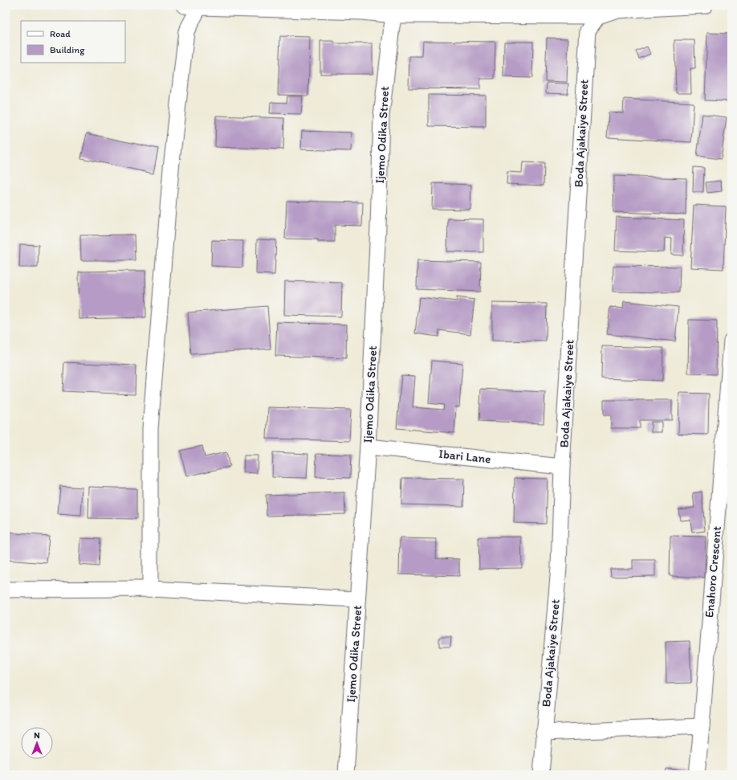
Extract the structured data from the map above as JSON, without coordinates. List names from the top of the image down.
{
  "streets": {
    "street": [
      "Boda Ajakaiye Street",
      "Ijemo Odika Street",
      "Ibari Lane",
      "Enahoro Crescent"
    ]
  },
  "crossings": [
    ["Boda Ajakaiye Street", "Ibari Lane"],
    ["Ijemo Odika Street", "Ibari Lane"]
  ],
  "legend": ["Road", "Building"],
  "north": "top"
}
